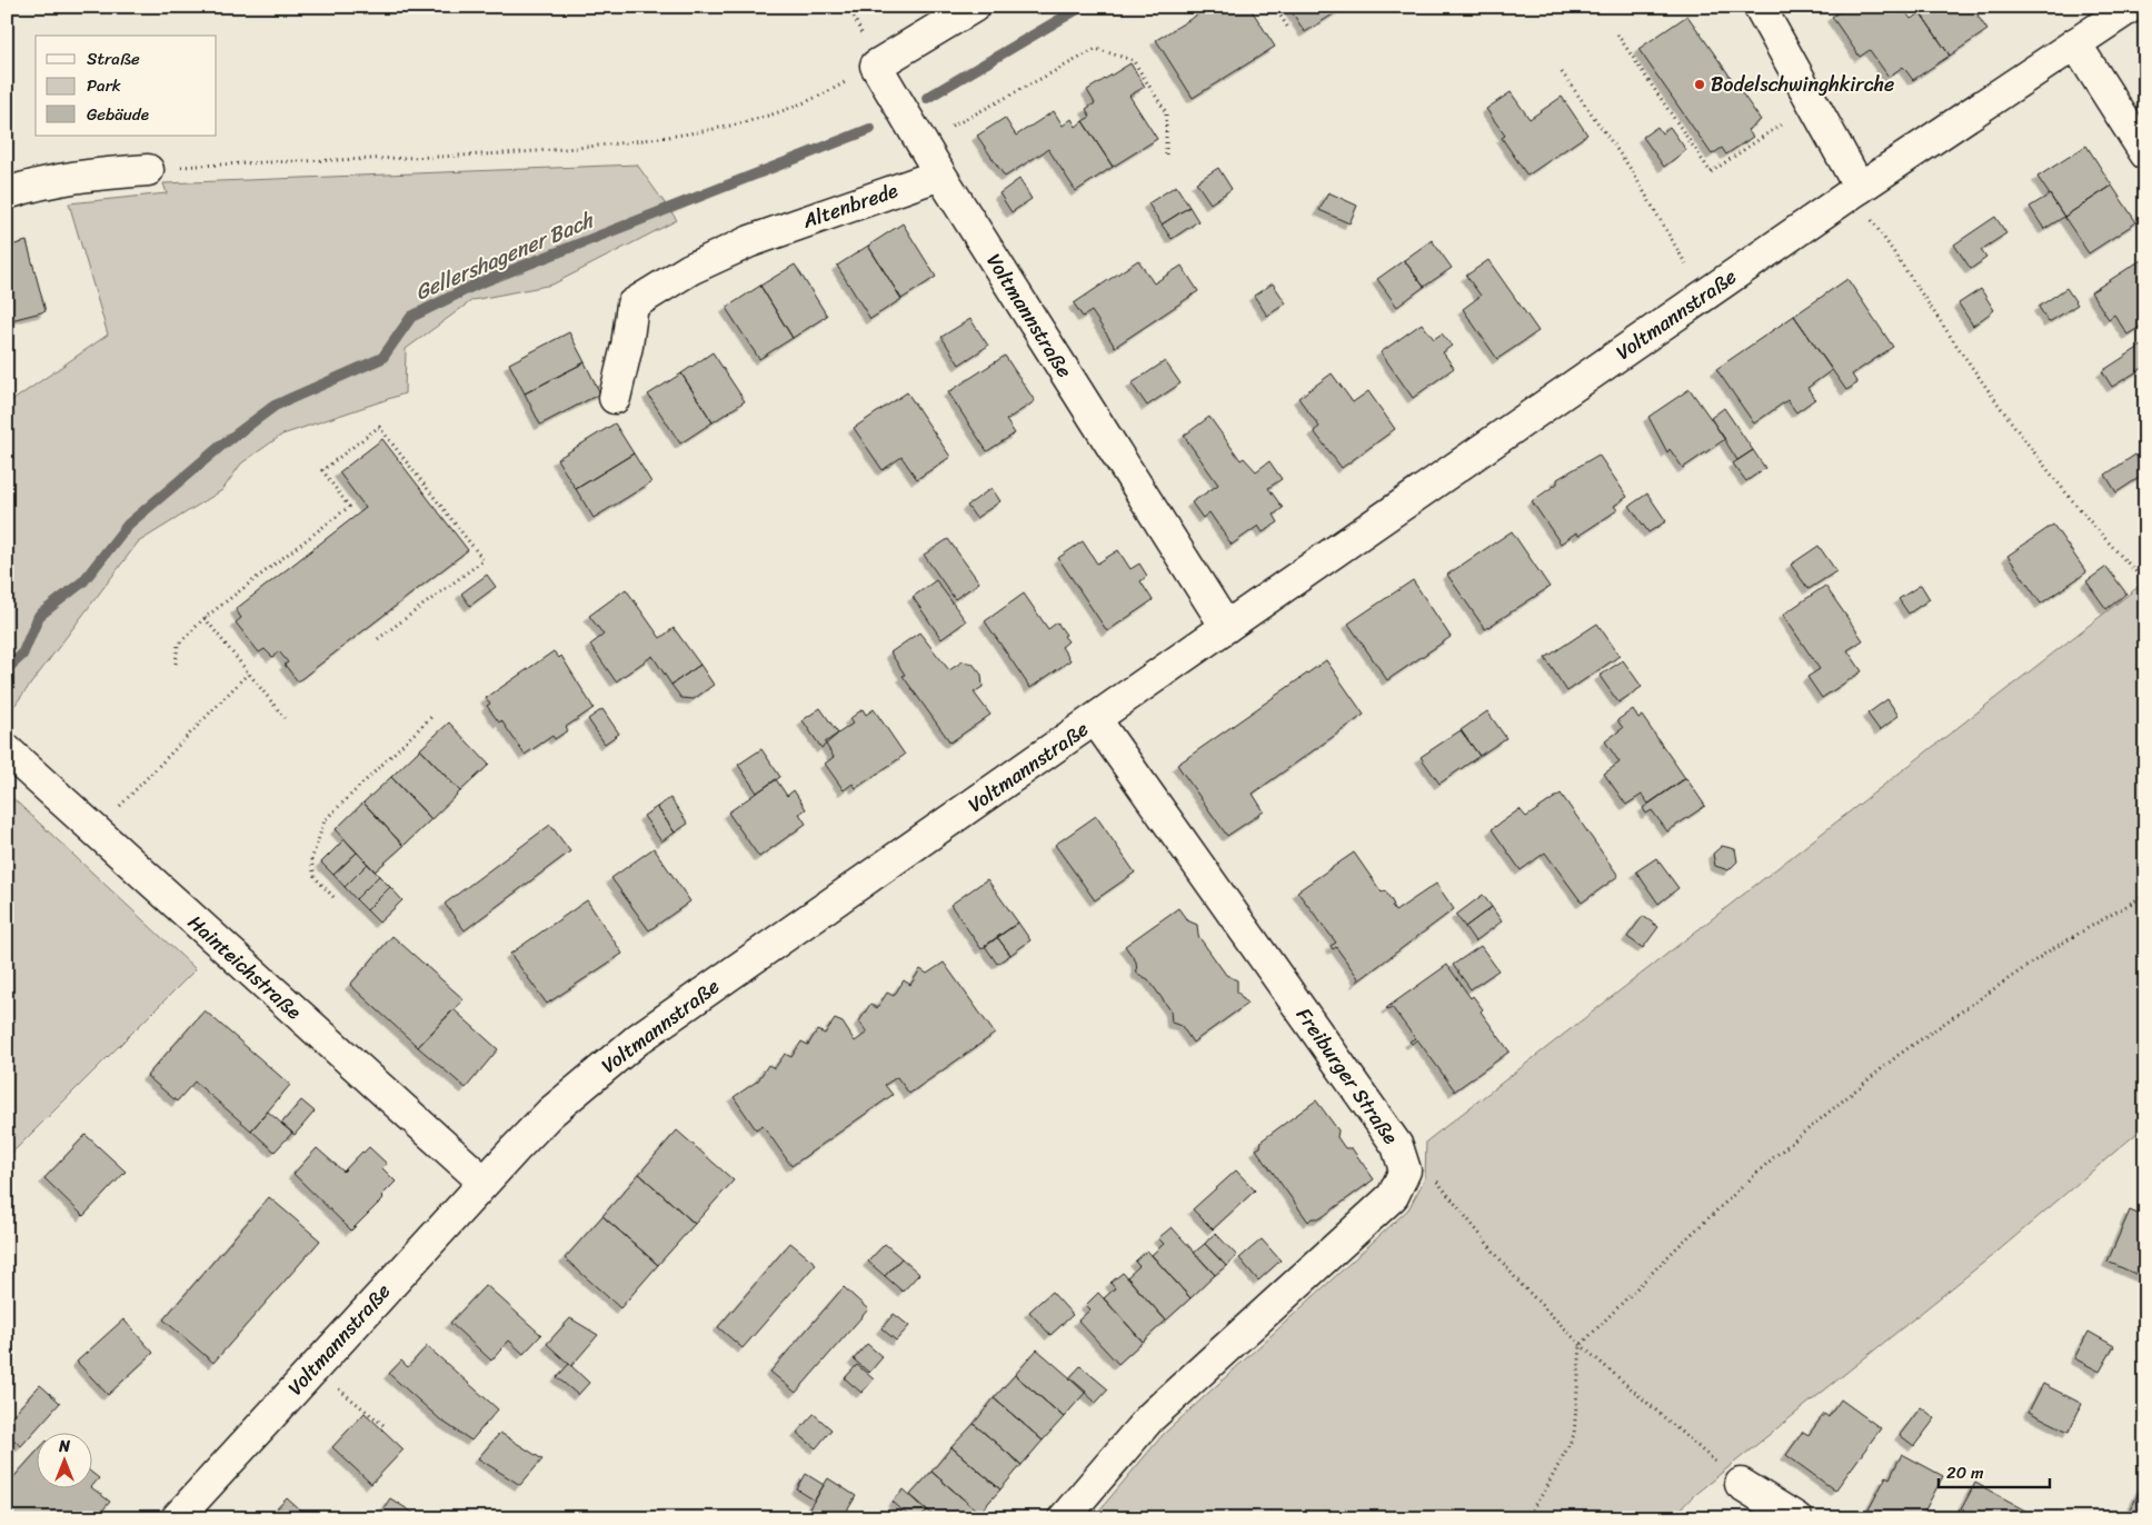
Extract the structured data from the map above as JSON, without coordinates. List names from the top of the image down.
{
  "streets": {
    "street": [
      "Altenbrede",
      "Voltmannstraße",
      "Hainteichstraße",
      "Freiburger Straße"
    ]
  },
  "crossings": [
    ["Altenbrede", "Voltmannstraße"],
    ["Voltmannstraße", "Hainteichstraße"],
    ["Voltmannstraße", "Freiburger Straße"]
  ],
  "water": ["Gellershagener Bach"],
  "places": ["Bodelschwinghkirche"],
  "legend": ["Straße", "Park", "Gebäude"],
  "scale_bar": "20 m",
  "north": "top"
}
